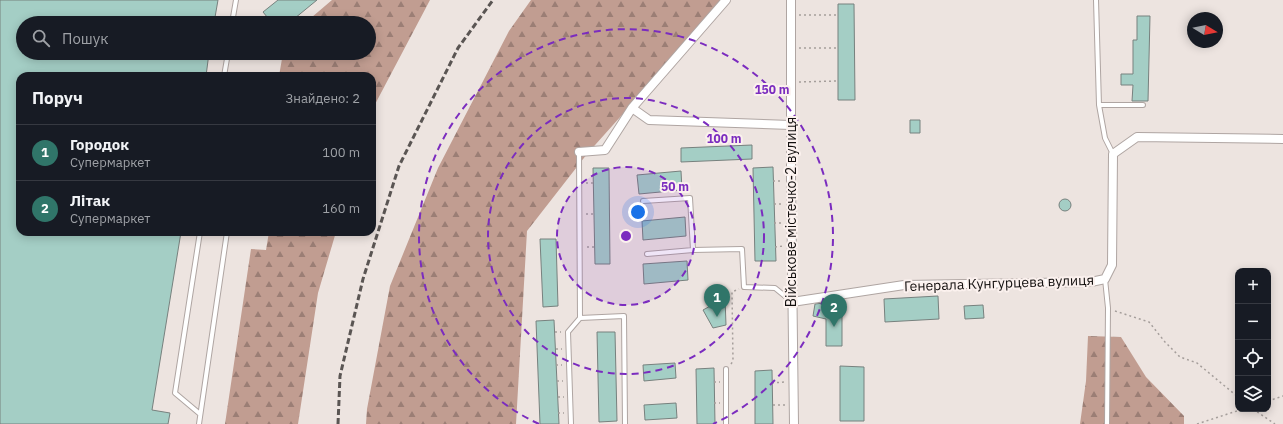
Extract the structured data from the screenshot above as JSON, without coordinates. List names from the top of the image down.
{
  "streets": {
    "street": ["Військове містечко-2 вулиця", "Генерала Кунгурцева вулиця"]
  },
  "crossings": [
    ["Військове містечко-2 вулиця", "Генерала Кунгурцева вулиця"]
  ],
  "north": "right",
  "page": {
    "search": "Пошук",
    "heading": ["Поруч", "Знайдено: 2"],
    "list": [
      {
        "mark": "1",
        "name": "Городок",
        "note": "Супермаркет",
        "value": "100 m"
      },
      {
        "mark": "2",
        "name": "Літак",
        "note": "Супермаркет",
        "value": "160 m"
      }
    ],
    "map_buttons": ["+", "−"],
    "pins": ["1", "2"]
  },
  "rings": ["150 m", "100 m", "50 m"]
}
